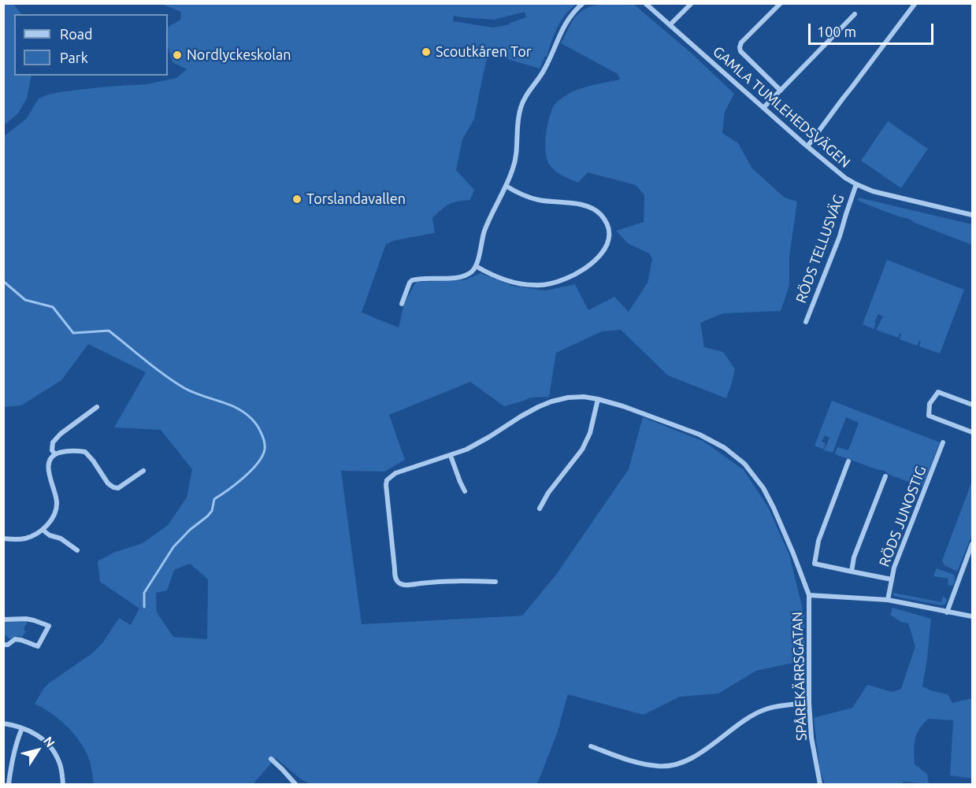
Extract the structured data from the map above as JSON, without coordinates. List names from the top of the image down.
{
  "streets": {
    "street": [
      "GAMLA TUMLEHEDSVÄGEN",
      "RÖDS TELLUSVÄG",
      "RÖDS JUNOSTIG",
      "SPÅREKÄRRSGATAN"
    ]
  },
  "crossings": [
    ["GAMLA TUMLEHEDSVÄGEN", "RÖDS TELLUSVÄG"]
  ],
  "places": ["Scoutkåren Tor", "Nordlyckeskolan", "Torslandavallen"],
  "legend": ["Road", "Park"],
  "scale_bar": "100 m",
  "north": "top right"
}
